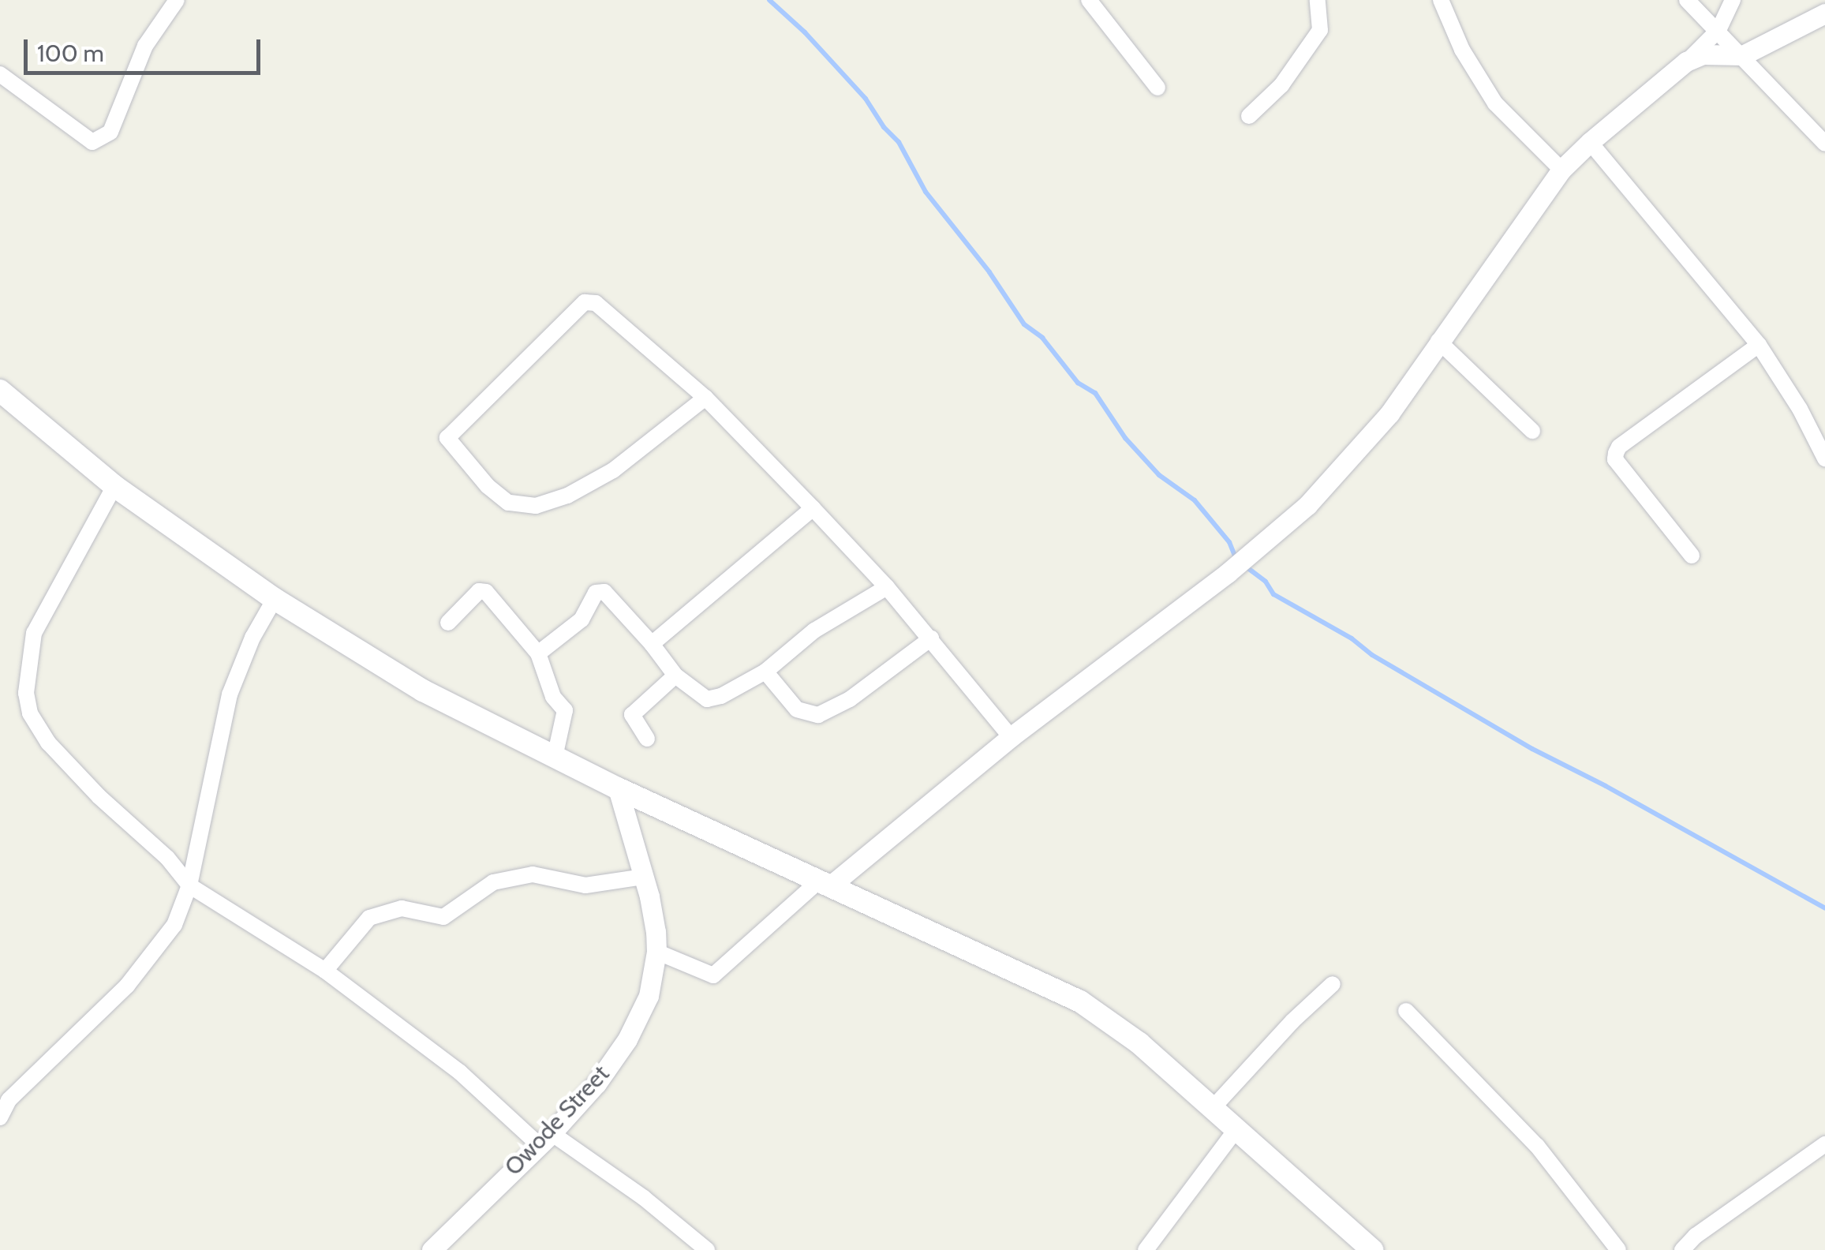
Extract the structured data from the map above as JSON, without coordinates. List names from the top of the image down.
{
  "streets": {
    "street": ["Owode Street"]
  },
  "scale_bar": "100 m"
}
